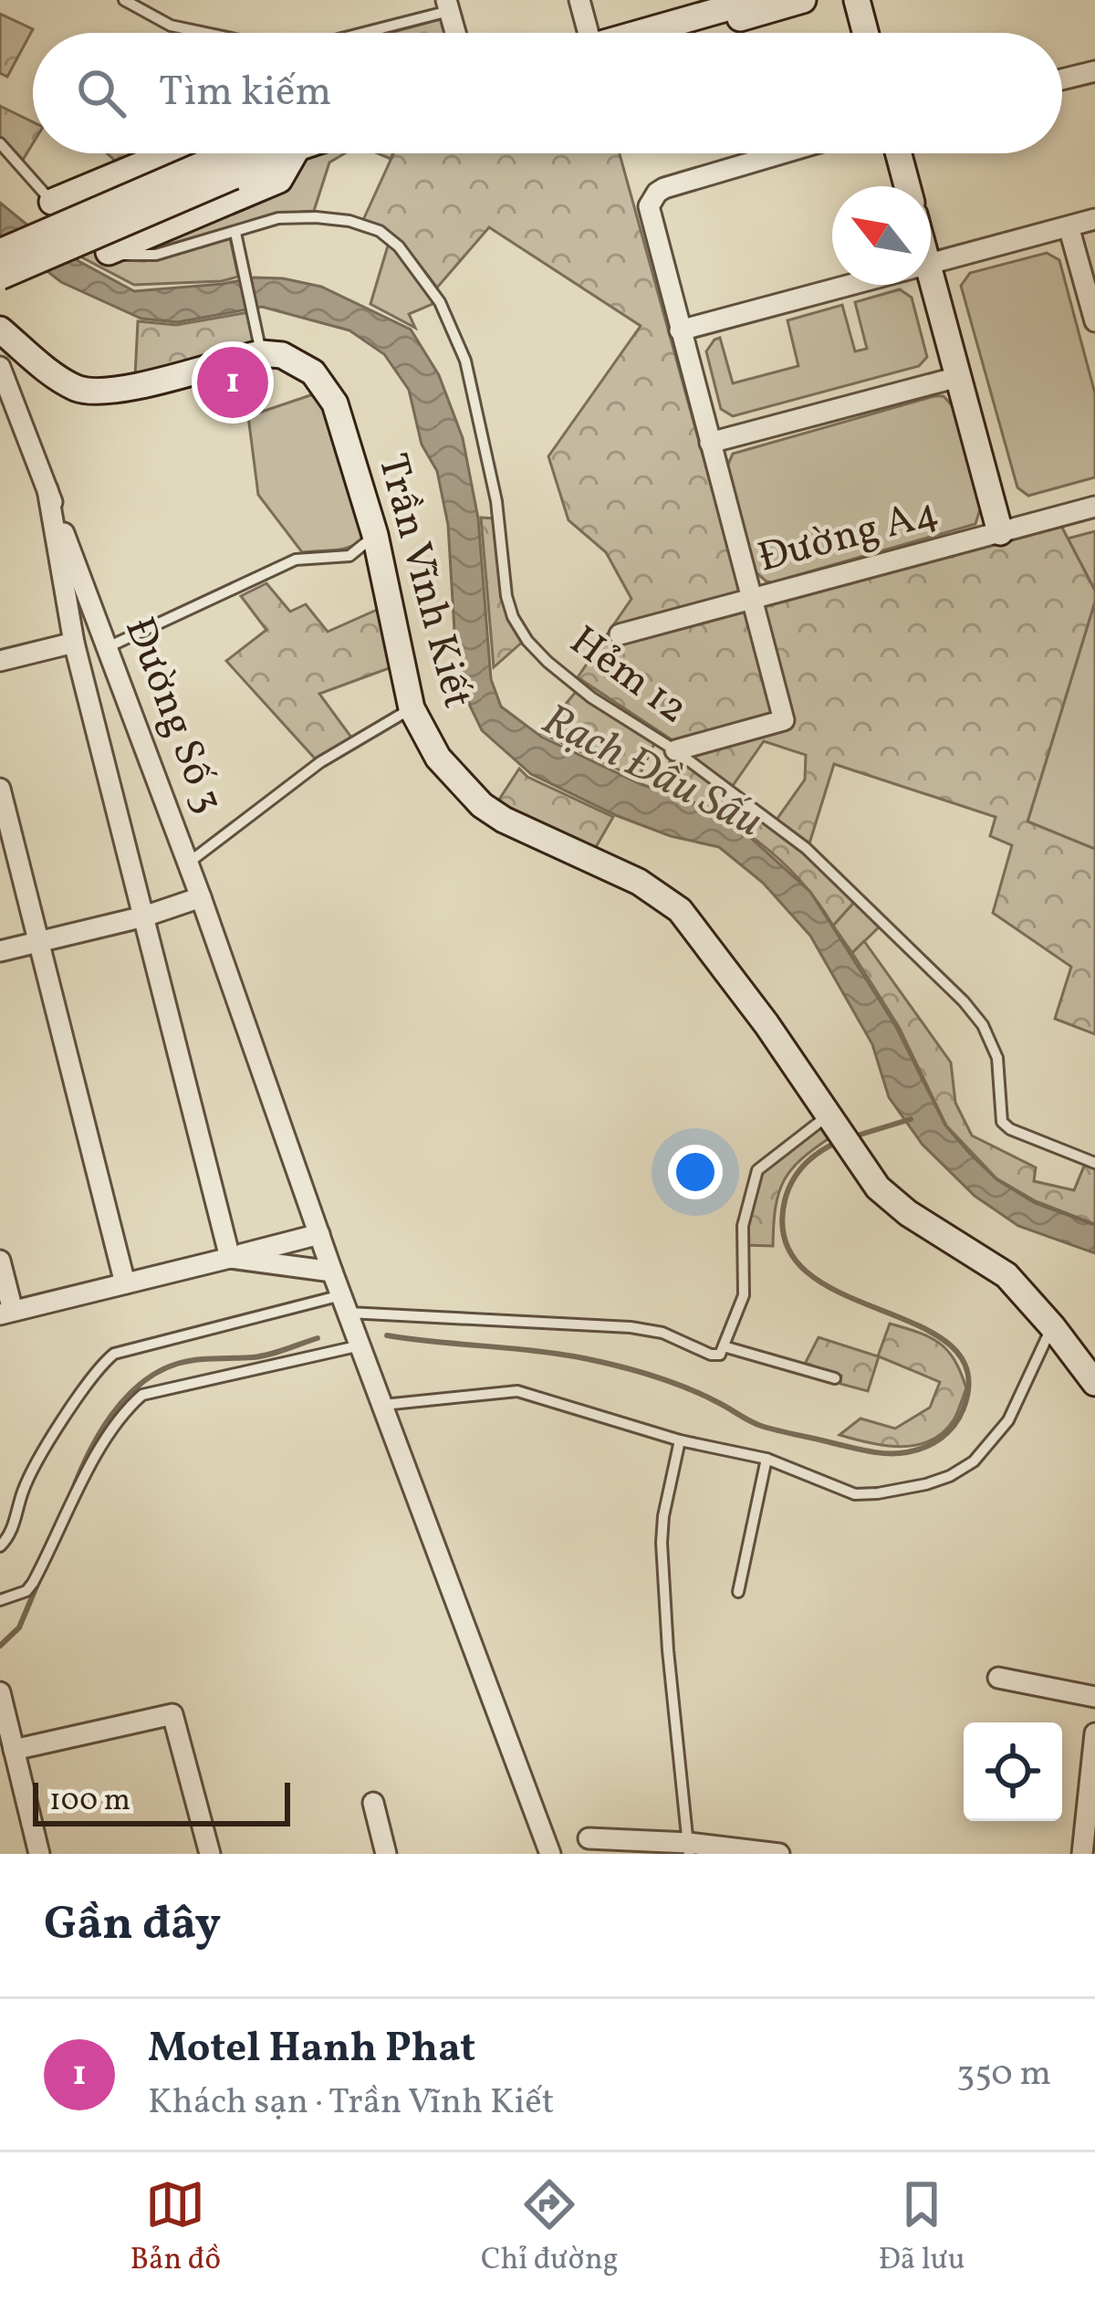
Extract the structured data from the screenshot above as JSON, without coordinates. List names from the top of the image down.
{
  "streets": {
    "street": ["Đường A4", "Trần Vĩnh Kiết", "Đường Số 3"],
    "lane": ["Hẻm 12"]
  },
  "water": ["Rạch Đầu Sấu"],
  "scale_bar": "100 m",
  "north": "top left",
  "page": {
    "search": "Tìm kiếm",
    "pins": "1",
    "scale": "100 m",
    "heading": "Gần đây",
    "list": [
      {
        "mark": "1",
        "name": "Motel Hanh Phat",
        "note": "Khách sạn · Trần Vĩnh Kiết",
        "value": "350 m"
      }
    ],
    "nav": ["Bản đồ", "Chỉ đường", "Đã lưu"]
  }
}
